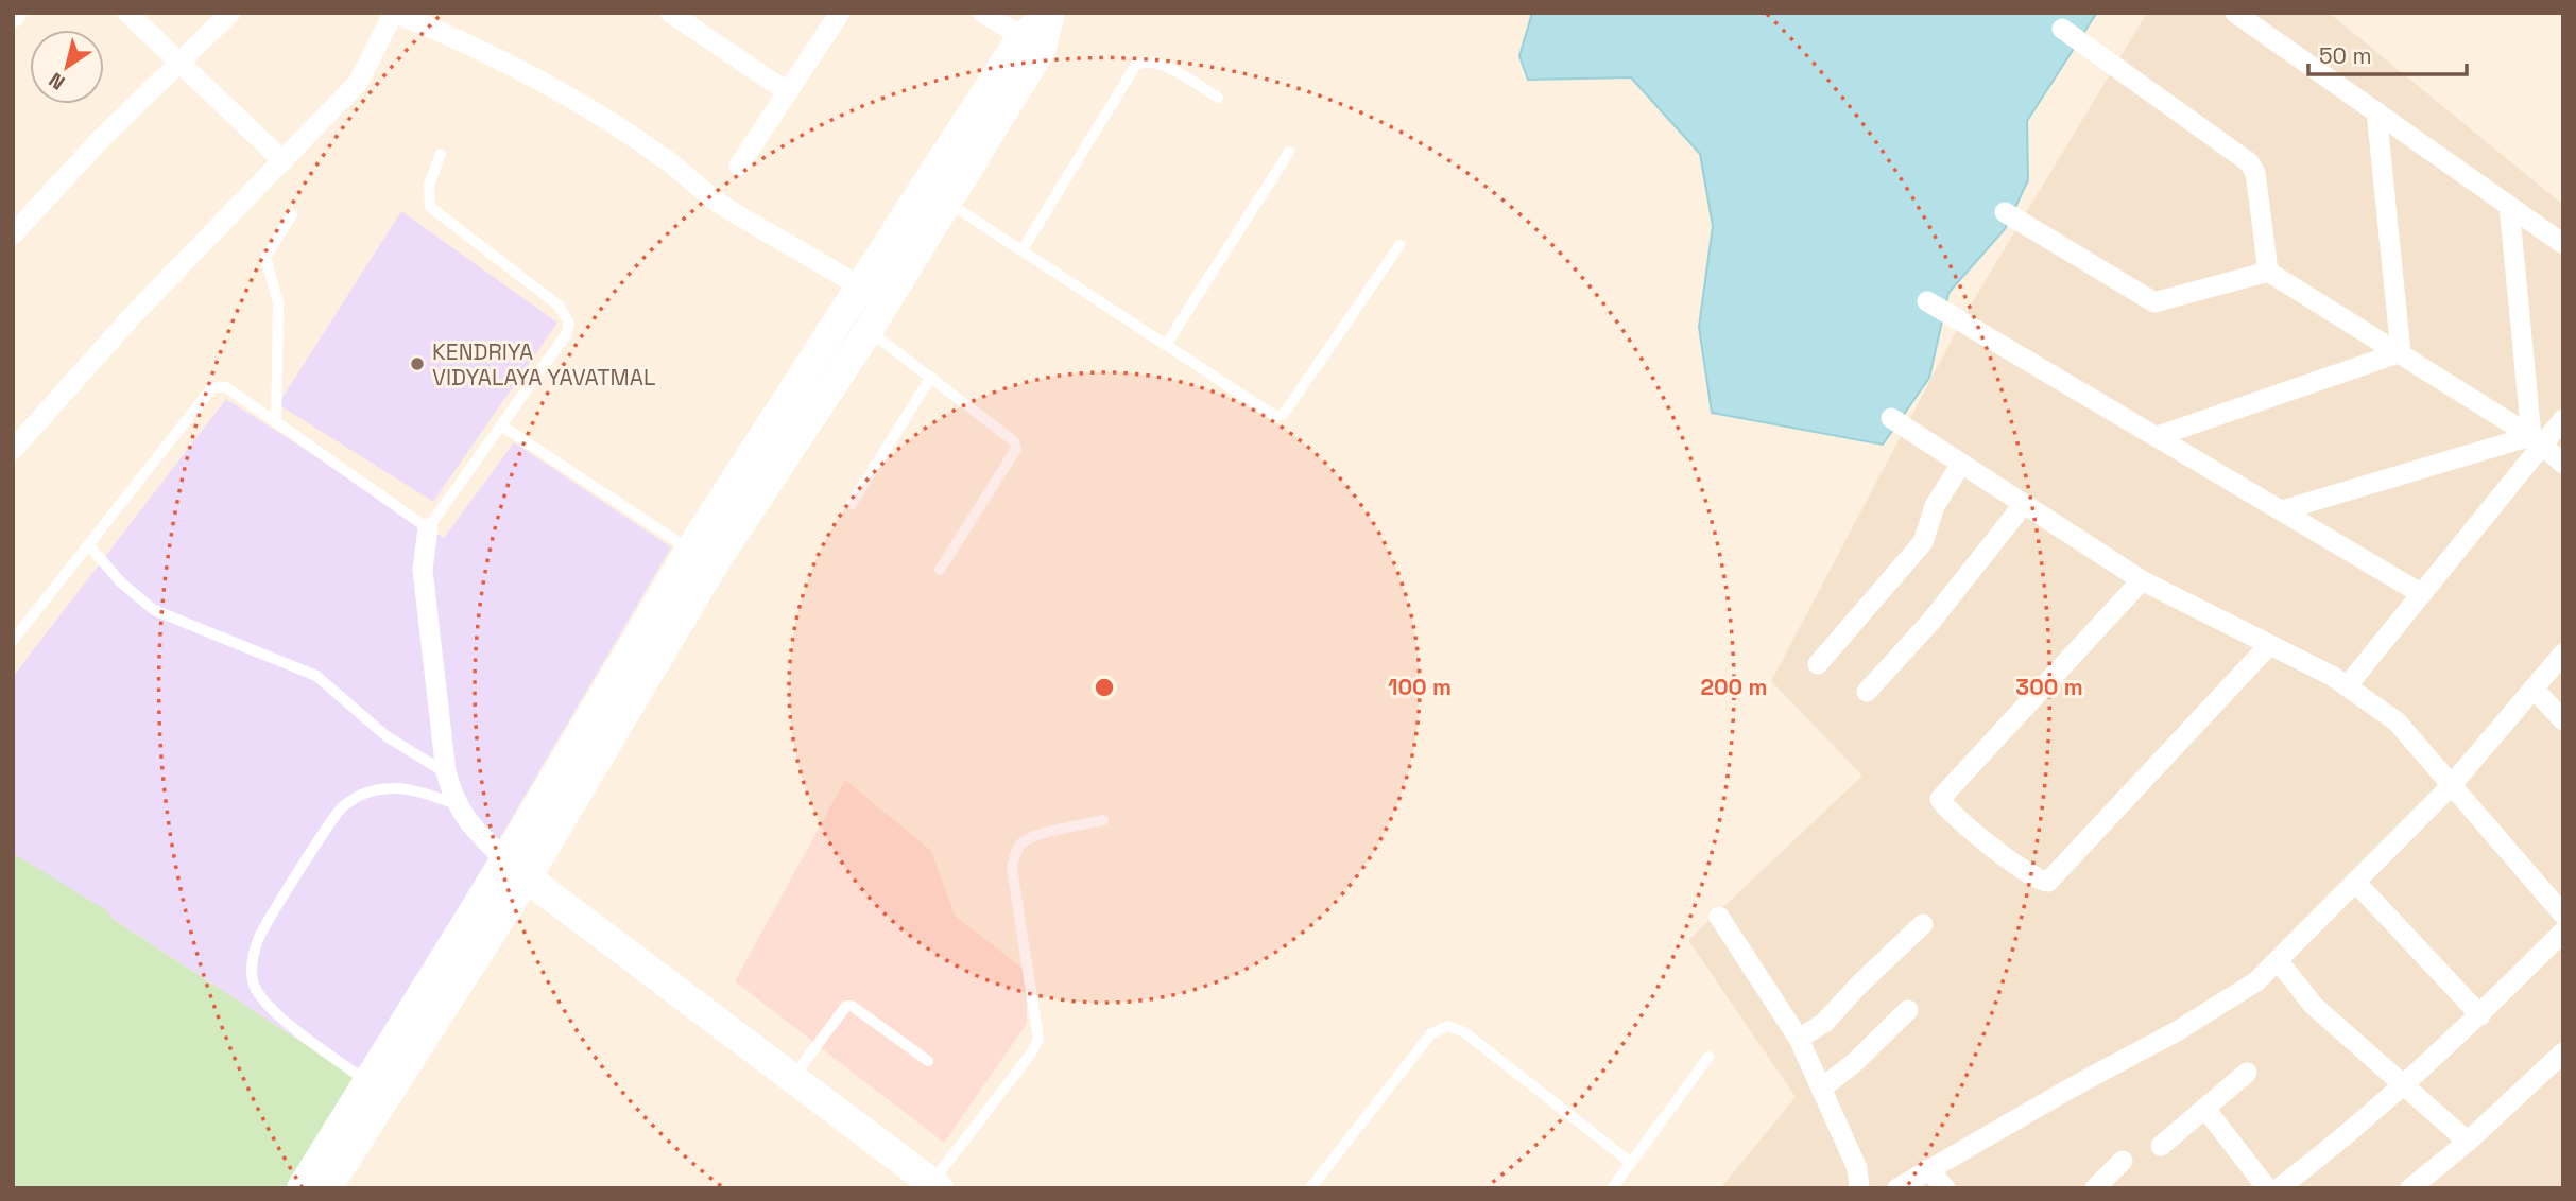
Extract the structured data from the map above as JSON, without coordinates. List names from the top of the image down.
{
  "places": ["KENDRIYA VIDYALAYA YAVATMAL"],
  "scale_bar": "50 m",
  "north": "bottom left",
  "rings": ["100 m", "200 m", "300 m"]
}
